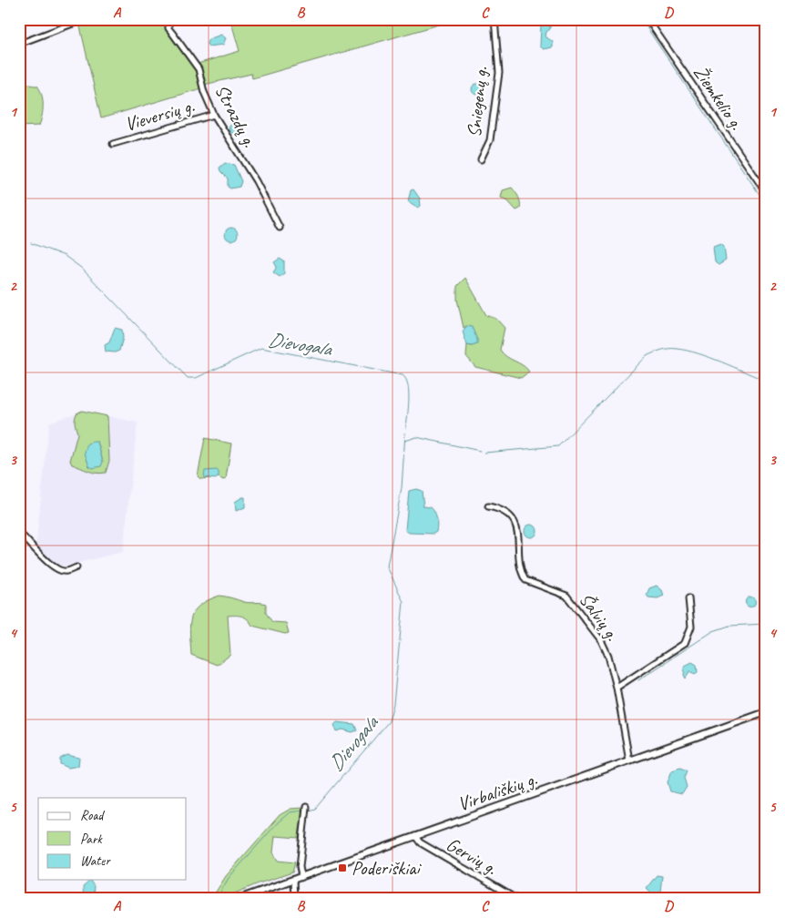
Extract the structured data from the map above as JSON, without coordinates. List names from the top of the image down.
{
  "streets": {
    "main road": ["Virbališkių g."],
    "street": [
      "Žiemkelio g.",
      "Sniegenų g.",
      "Vieversių g.",
      "Strazdų g.",
      "Šalvių g.",
      "Gervių g."
    ]
  },
  "crossings": [
    ["Vieversių g.", "Strazdų g."],
    ["Šalvių g.", "Virbališkių g."],
    ["Virbališkių g.", "Gervių g."]
  ],
  "water": ["Dievogala"],
  "places": {
    "transit": ["Poderiškiai"]
  },
  "legend": ["Road", "Park", "Water"],
  "grid": {
    "columns": [
      "A",
      "B",
      "C",
      "D"
    ],
    "rows": [
      "1",
      "2",
      "3",
      "4",
      "5"
    ]
  }
}
